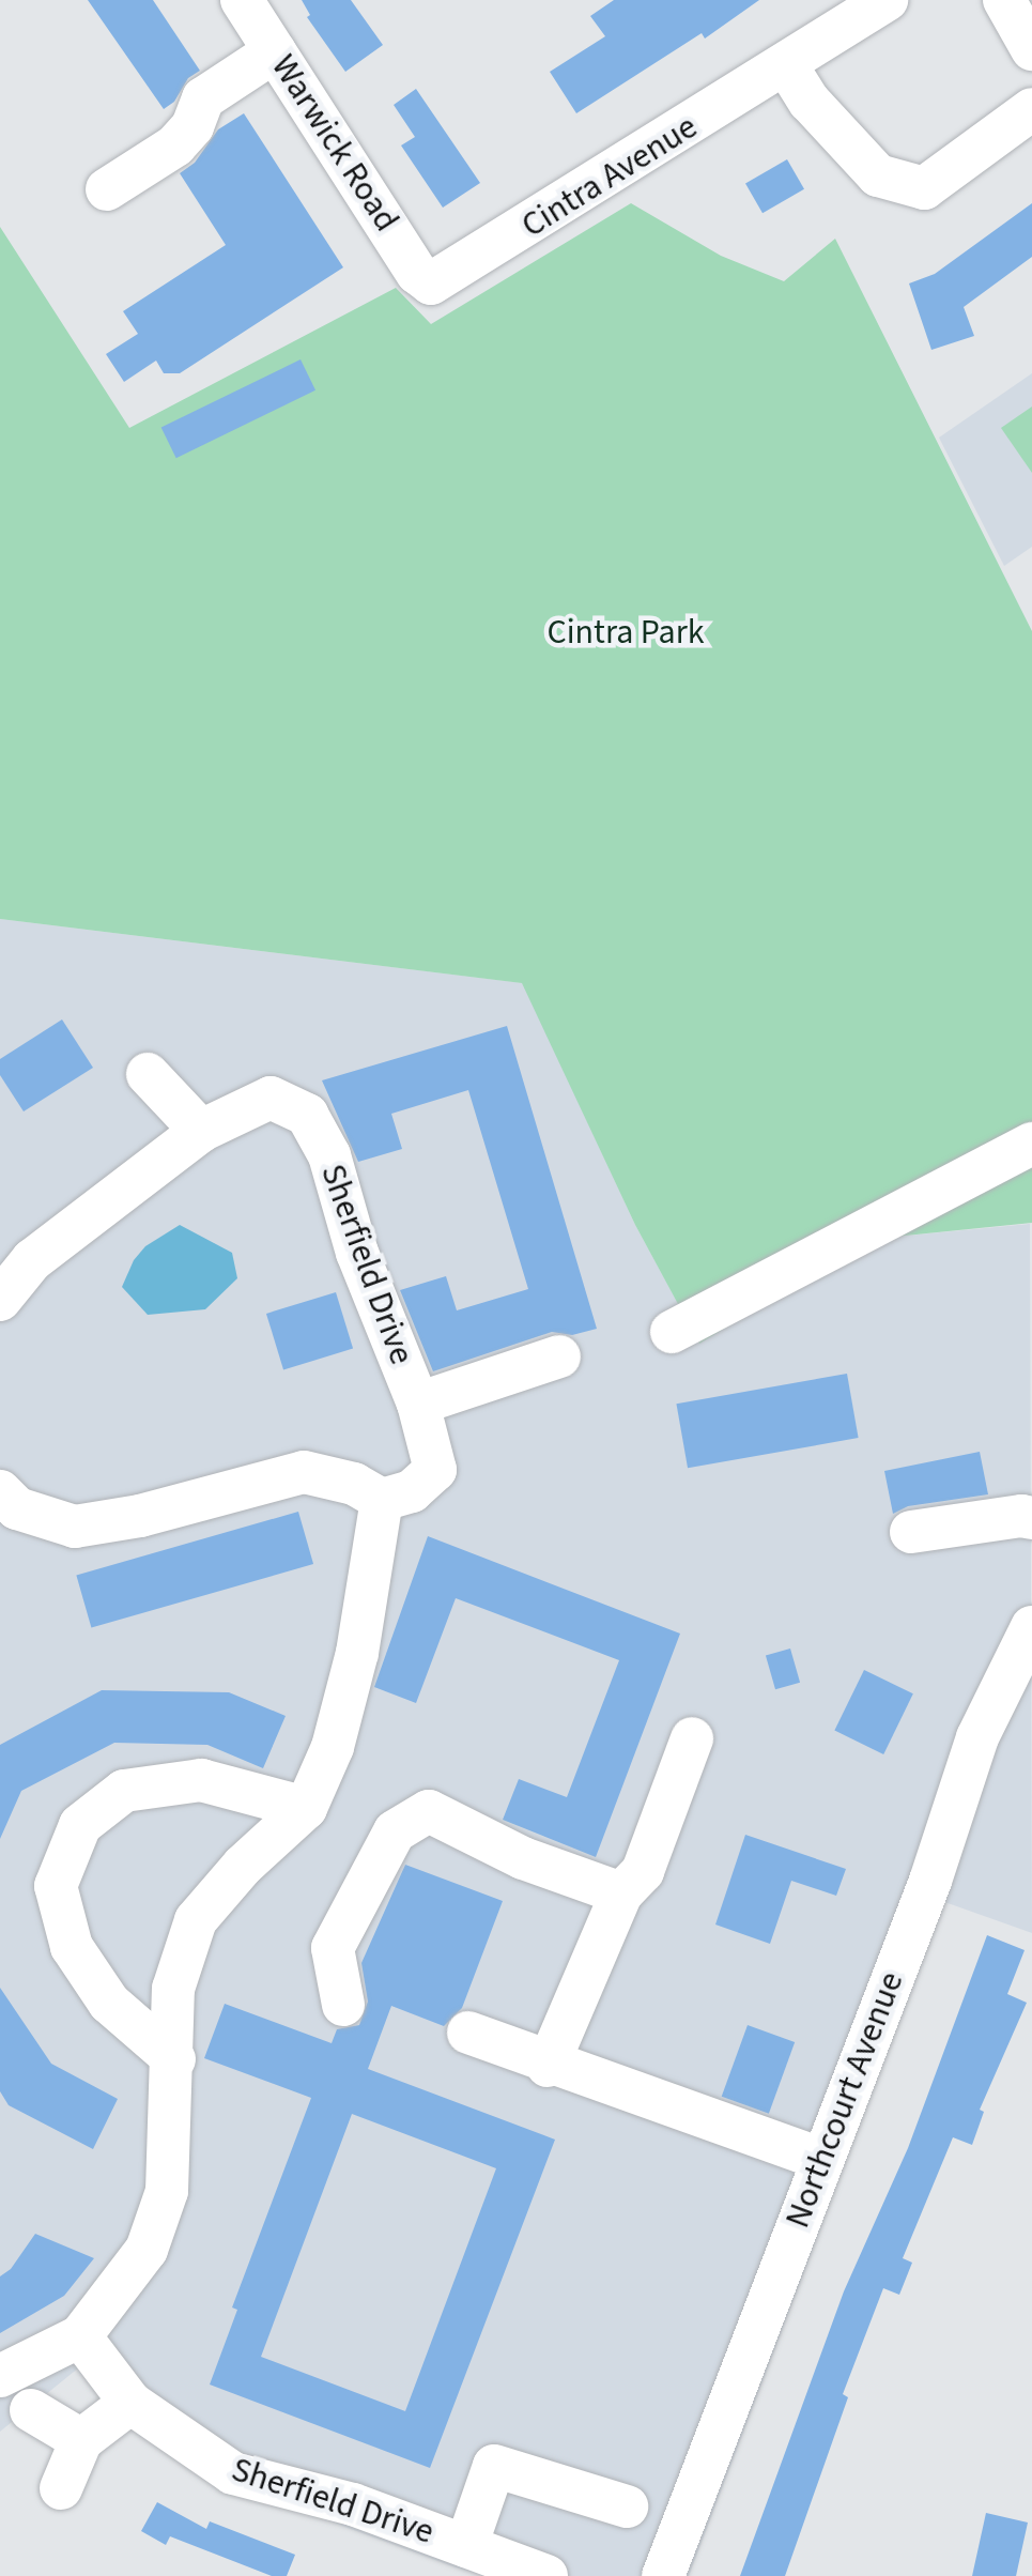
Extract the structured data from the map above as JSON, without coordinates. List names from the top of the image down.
{
  "streets": {
    "street": [
      "Warwick Road",
      "Cintra Avenue",
      "Sherfield Drive",
      "Northcourt Avenue"
    ]
  },
  "crossings": [
    ["Warwick Road", "Cintra Avenue"]
  ],
  "parks": ["Cintra Park"]
}
